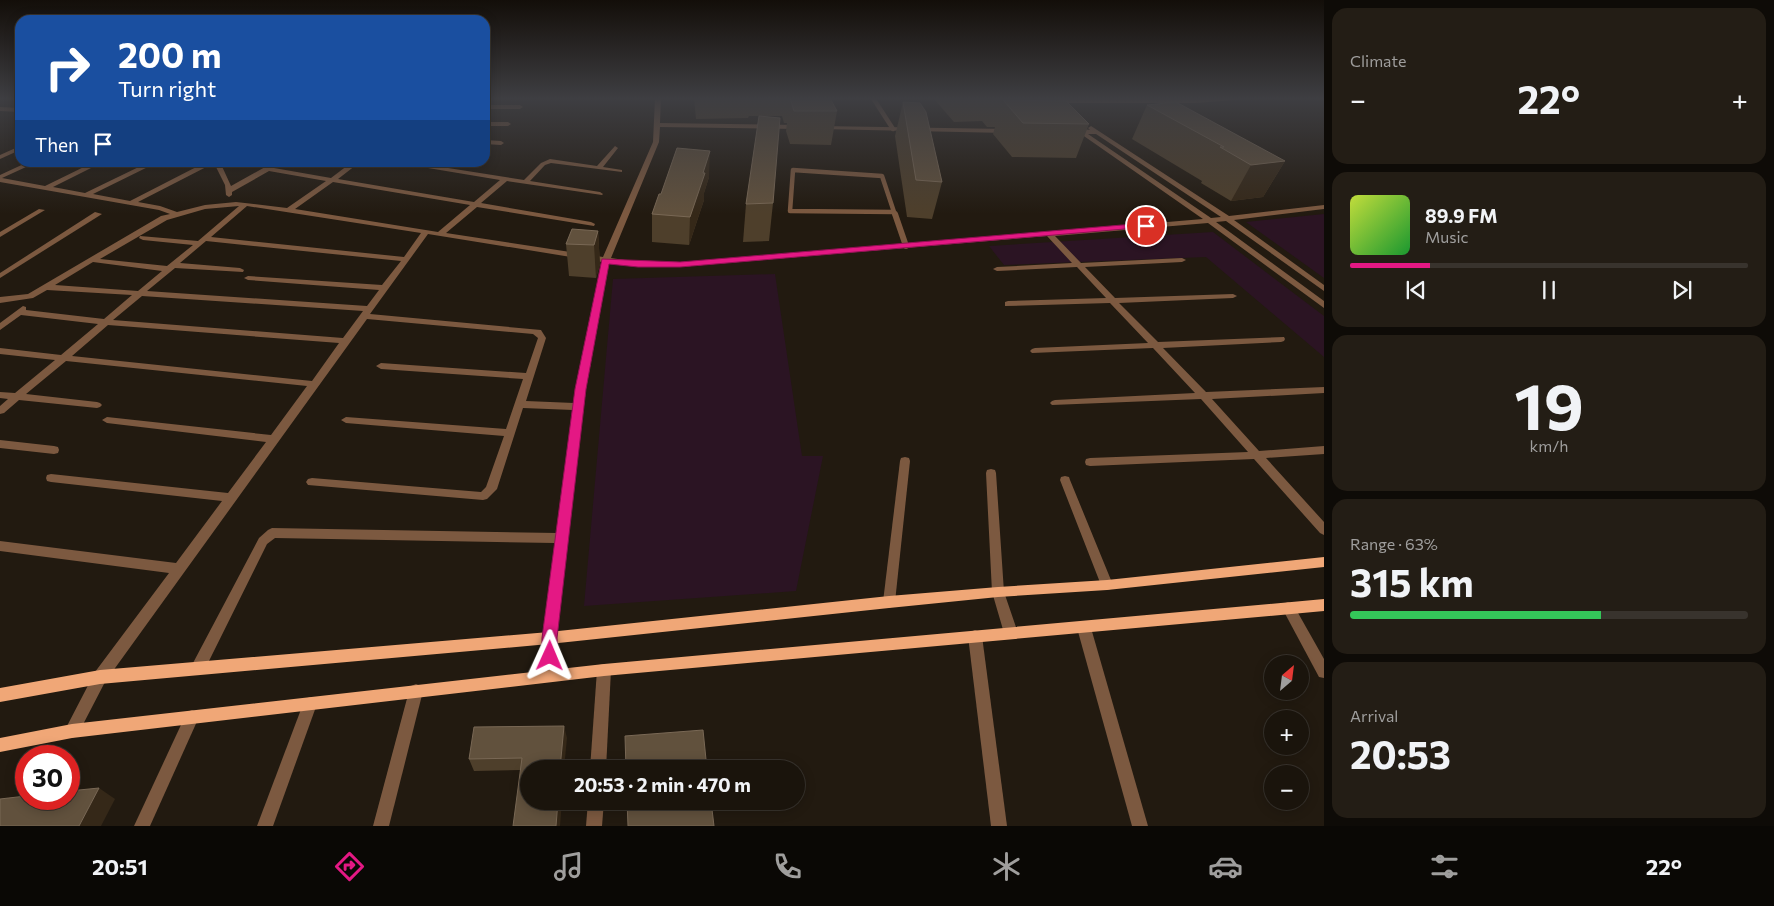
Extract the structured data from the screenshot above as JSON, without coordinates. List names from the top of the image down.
{
  "north": "top right",
  "page": {
    "tile": [
      "Climate",
      ["19", "km/h"],
      ["Range · 63%", "315 km"],
      ["Arrival", "20:53"]
    ],
    "turn": ["200 m", "Turn right"],
    "heat": ["−", "22°", "+"],
    "then": "Then",
    "song": ["89.9 FM", "Music"],
    "map_buttons": ["+", "−"],
    "limit": "30",
    "trip": "20:53 · 2 min · 470 m",
    "tabs": ["20:51", "22°"]
  }
}
